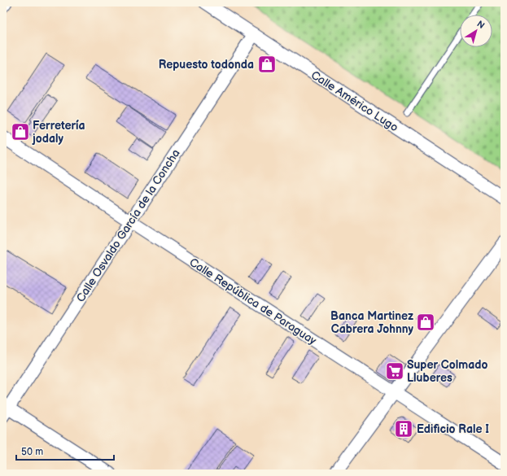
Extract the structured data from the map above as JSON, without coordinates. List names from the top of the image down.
{
  "streets": {
    "street": ["Calle Américo Lugo", "Calle Osvaldo García de la Concha", "Calle República de Paraguay"]
  },
  "crossings": [
    ["Calle Américo Lugo", "Calle Osvaldo García de la Concha"],
    ["Calle Osvaldo García de la Concha", "Calle República de Paraguay"]
  ],
  "places": {
    "shop": ["Repuesto todonda", "Ferretería jodaly", "Banca Martinez Cabrera Johnny"],
    "supermarket": ["Super Colmado Lluberes"],
    "building": ["Edificio Rale I"]
  },
  "scale_bar": "50 m",
  "north": "top right"
}
